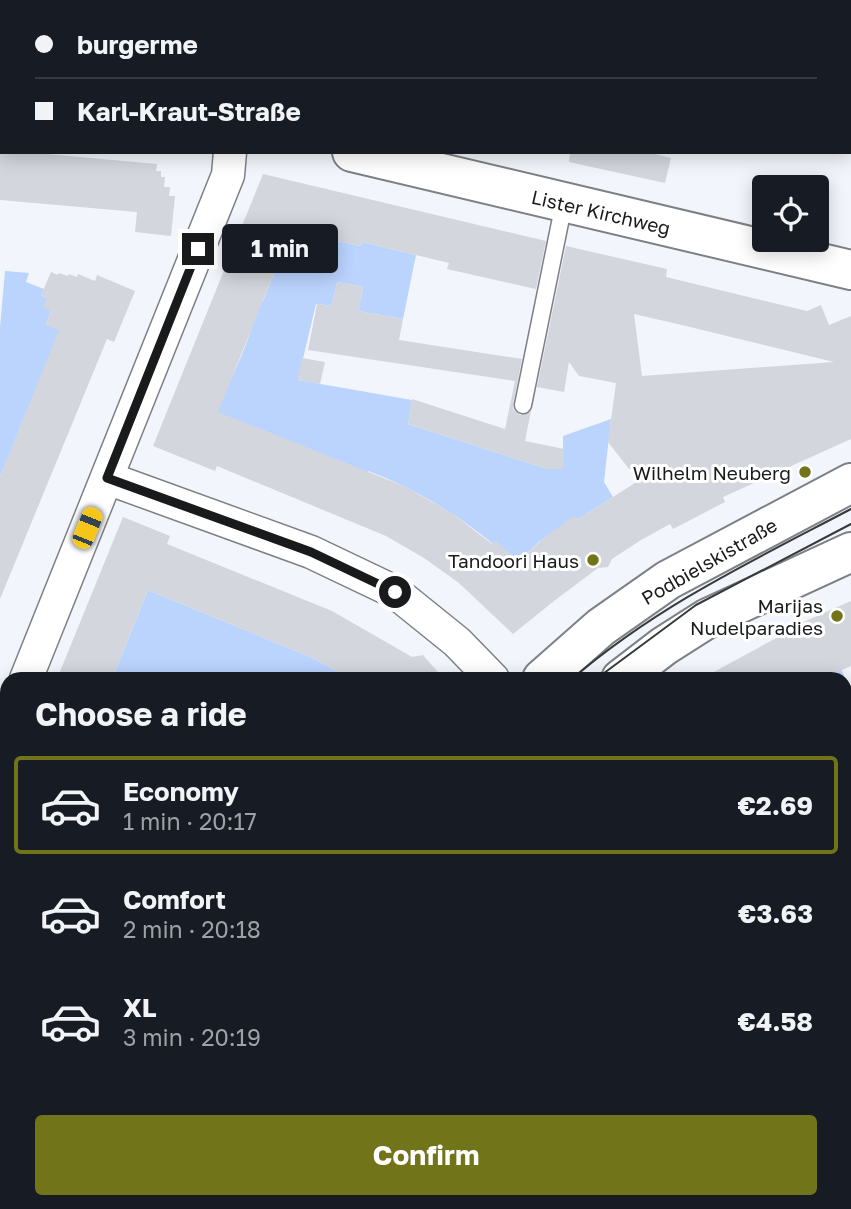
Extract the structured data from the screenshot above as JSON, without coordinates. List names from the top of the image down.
{
  "streets": {
    "main road": ["Lister Kirchweg", "Podbielskistraße"]
  },
  "places": ["Wilhelm Neuberg", "Tandoori Haus", "Marijas Nudelparadies"],
  "page": {
    "banner": ["burgerme", "Karl-Kraut-Straße"],
    "bubble": "1 min",
    "heading": "Choose a ride",
    "list": [
      {
        "name": "Economy",
        "note": "1 min · 20:17",
        "value": "€2.69"
      },
      {
        "name": "Comfort",
        "note": "2 min · 20:18",
        "value": "€3.63"
      },
      {
        "name": "XL",
        "note": "3 min · 20:19",
        "value": "€4.58"
      }
    ],
    "buttons": "Confirm"
  }
}
